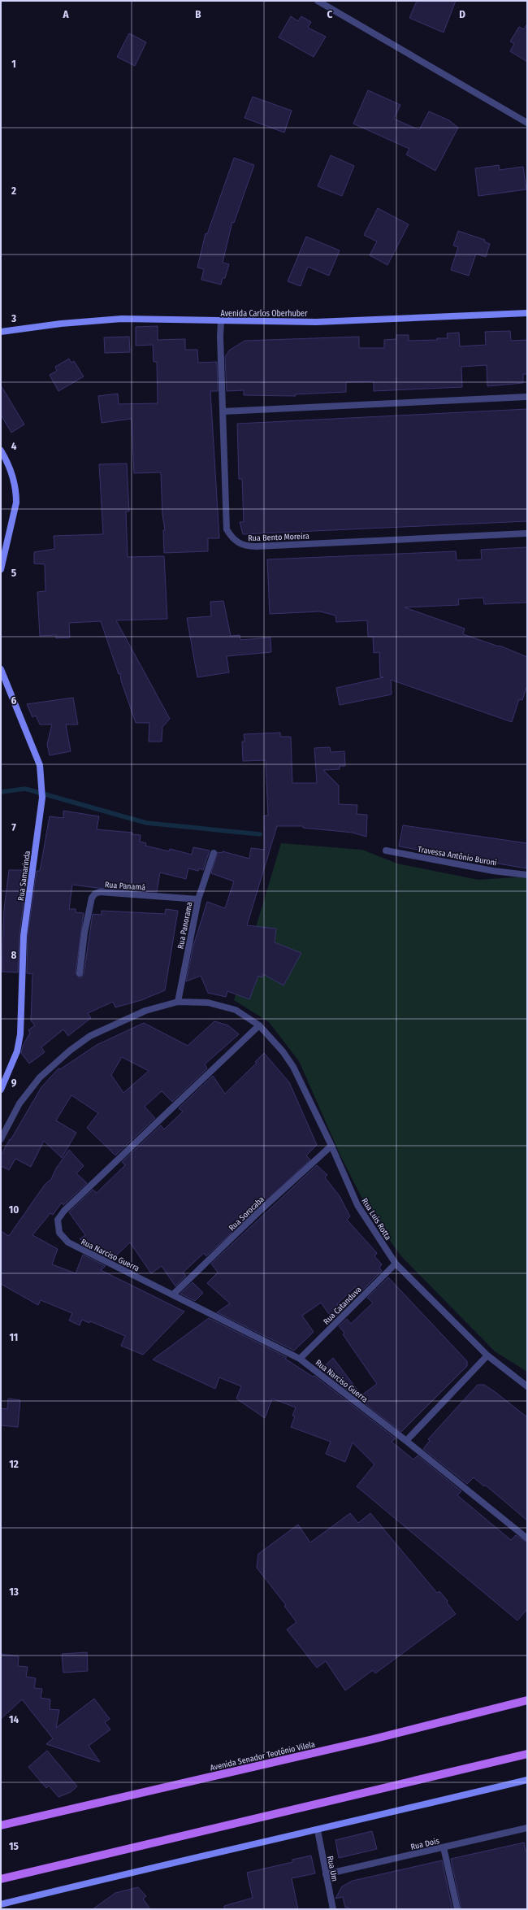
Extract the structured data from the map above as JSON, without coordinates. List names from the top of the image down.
{
  "streets": {
    "main road": ["Avenida Carlos Oberhuber", "Rua Samarinda", "Avenida Senador Teotônio Vilela"],
    "street": [
      "Rua Bento Moreira",
      "Travessa Antônio Buroni",
      "Rua Panamá",
      "Rua Panorama",
      "Rua Sorocaba",
      "Rua Luis Rotta",
      "Rua Narciso Guerra",
      "Rua Catanduva",
      "Rua Dois",
      "Rua Um"
    ]
  },
  "crossings": [
    ["Avenida Carlos Oberhuber", "Rua Bento Moreira"],
    ["Rua Panamá", "Rua Panorama"],
    ["Rua Panorama", "Rua Luis Rotta"],
    ["Rua Sorocaba", "Rua Luis Rotta"],
    ["Rua Sorocaba", "Rua Narciso Guerra"],
    ["Rua Luis Rotta", "Rua Narciso Guerra"],
    ["Rua Luis Rotta", "Rua Catanduva"],
    ["Rua Narciso Guerra", "Rua Catanduva"],
    ["Rua Dois", "Rua Um"]
  ],
  "grid": {
    "columns": [
      "A",
      "B",
      "C",
      "D"
    ],
    "rows": [
      "1",
      "2",
      "3",
      "4",
      "5",
      "6",
      "7",
      "8",
      "9",
      "10",
      "11",
      "12",
      "13",
      "14",
      "15"
    ]
  }
}
